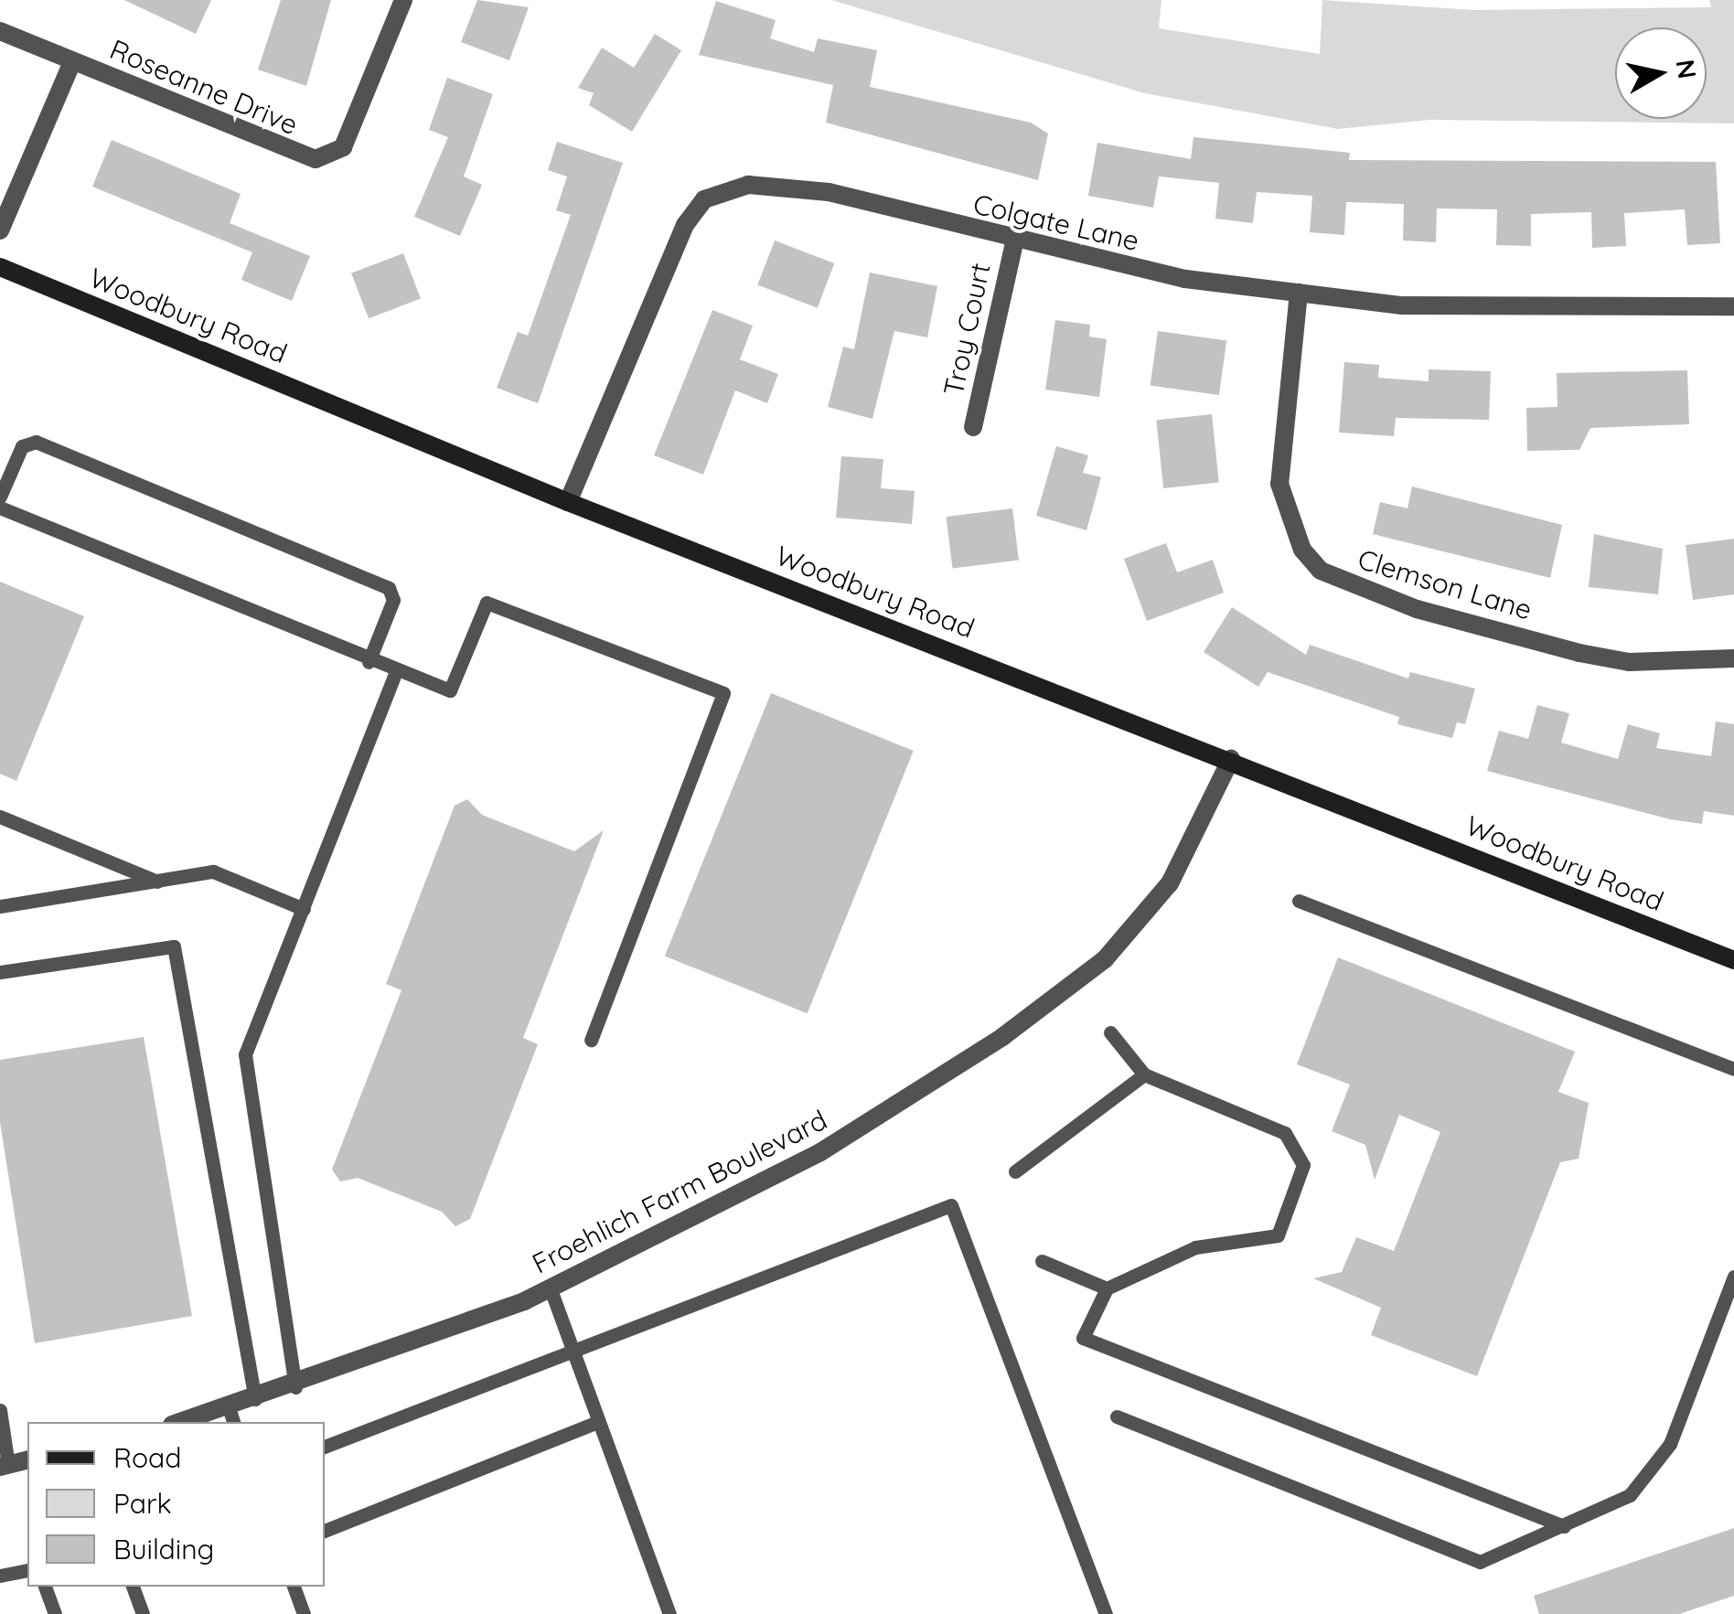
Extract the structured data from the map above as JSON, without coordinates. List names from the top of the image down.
{
  "streets": {
    "main road": ["Woodbury Road"],
    "street": [
      "Roseanne Drive",
      "Colgate Lane",
      "Troy Court",
      "Clemson Lane",
      "Froehlich Farm Boulevard"
    ]
  },
  "crossings": [
    ["Colgate Lane", "Woodbury Road"],
    ["Colgate Lane", "Troy Court"],
    ["Colgate Lane", "Clemson Lane"],
    ["Woodbury Road", "Froehlich Farm Boulevard"]
  ],
  "legend": ["Road", "Park", "Building"],
  "north": "right"
}
